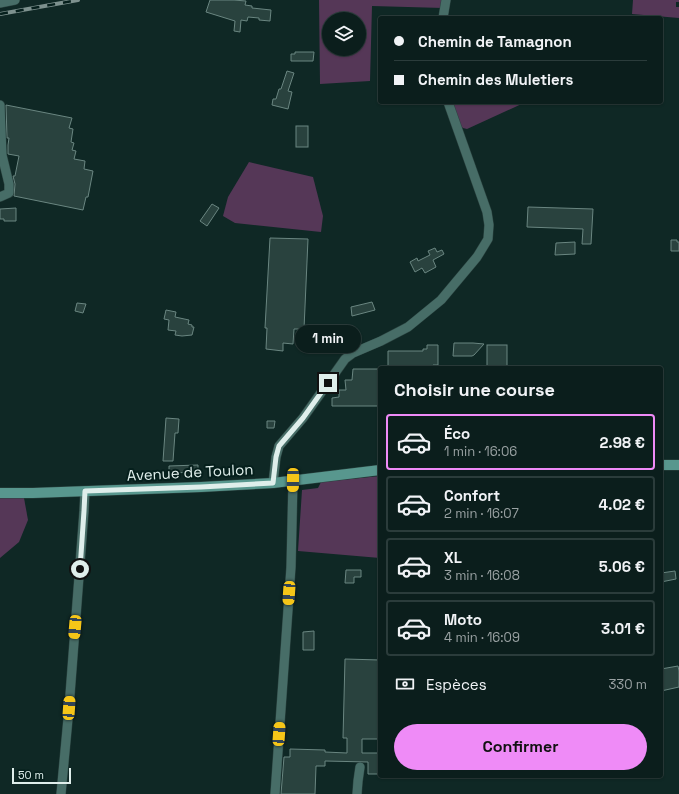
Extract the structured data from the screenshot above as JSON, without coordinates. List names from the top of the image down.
{
  "streets": {
    "main road": ["Avenue de Toulon"]
  },
  "scale_bar": "50 m",
  "page": {
    "banner": ["Chemin de Tamagnon", "Chemin des Muletiers"],
    "bubble": "1 min",
    "heading": "Choisir une course",
    "list": [
      {
        "name": "Éco",
        "note": "1 min · 16:06",
        "value": "2.98 €"
      },
      {
        "name": "Confort",
        "note": "2 min · 16:07",
        "value": "4.02 €"
      },
      {
        "name": "XL",
        "note": "3 min · 16:08",
        "value": "5.06 €"
      },
      {
        "name": "Moto",
        "note": "4 min · 16:09",
        "value": "3.01 €"
      }
    ],
    "pay": ["Espèces", "330 m"],
    "buttons": "Confirmer",
    "scale": "50 m"
  }
}
